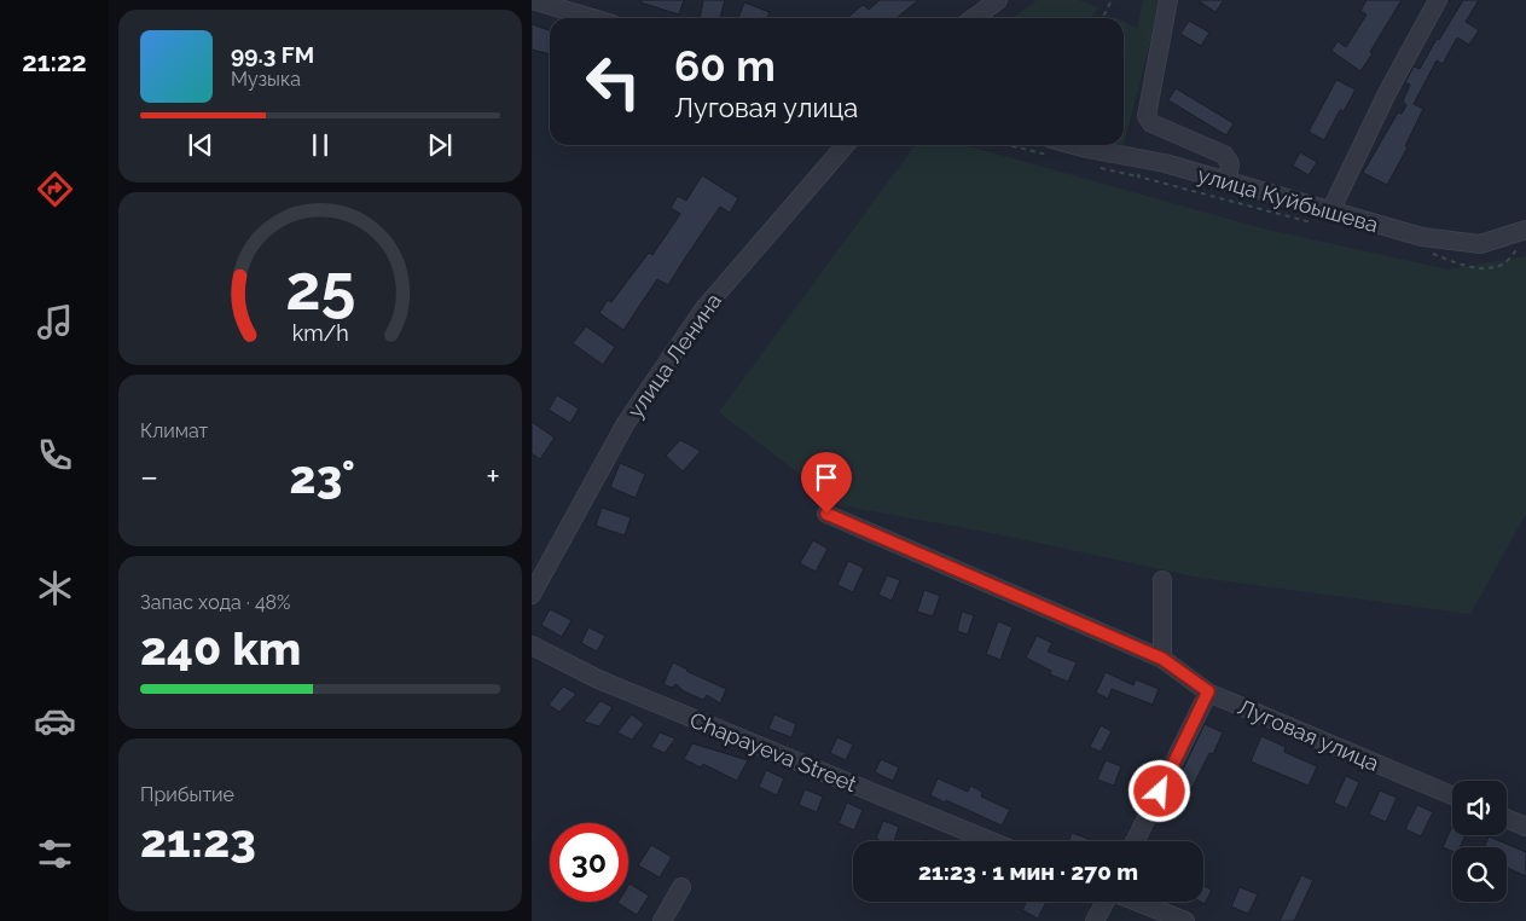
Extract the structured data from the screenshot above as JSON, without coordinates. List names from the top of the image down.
{
  "streets": {
    "street": [
      "улица Куйбышева",
      "улица Ленина",
      "Луговая улица",
      "Chapayeva Street"
    ]
  },
  "page": {
    "tabs": "21:22",
    "turn": ["60 m", "Луговая улица"],
    "song": ["99.3 FM", "Музыка"],
    "tile": [
      "Климат",
      ["Запас хода · 48%", "240 km"],
      ["Прибытие", "21:23"]
    ],
    "heat": ["−", "23°", "+"],
    "limit": "30",
    "trip": "21:23 · 1 мин · 270 m",
    "gauge": ["25", "km/h"]
  }
}
